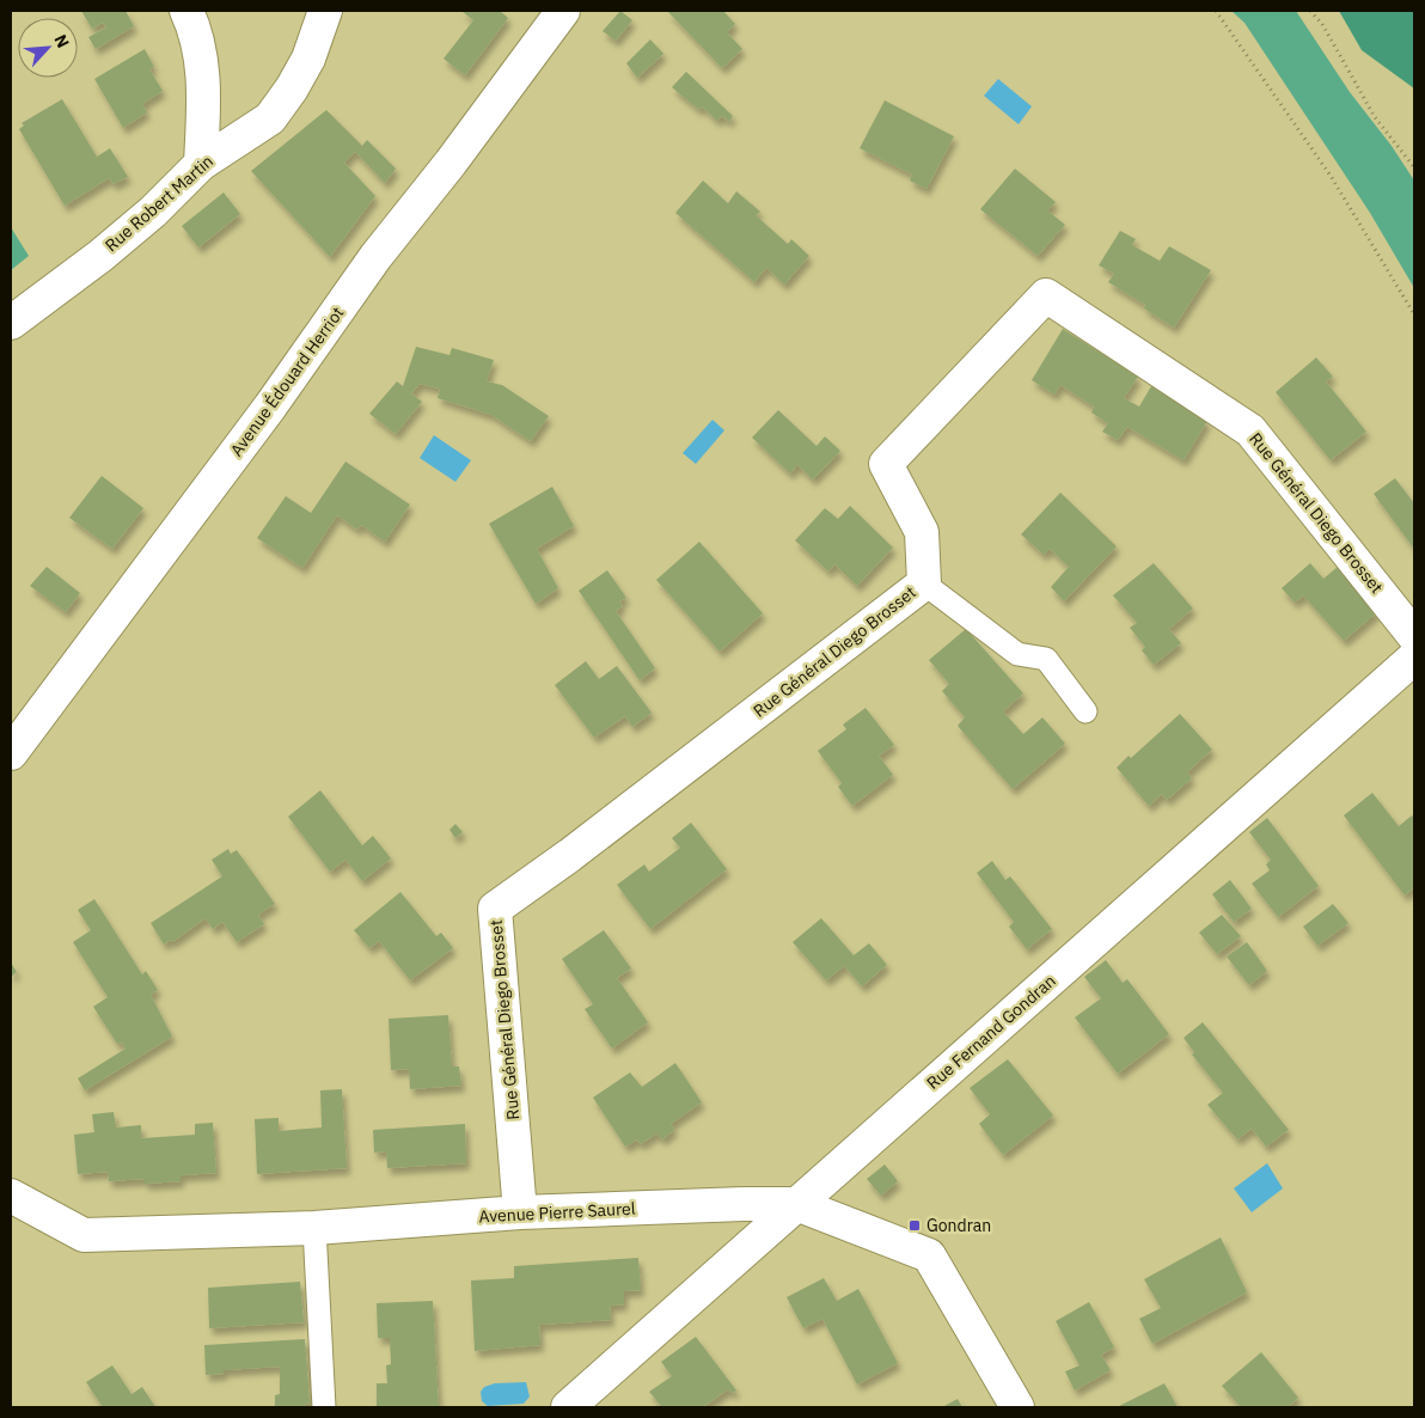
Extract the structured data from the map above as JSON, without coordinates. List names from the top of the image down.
{
  "streets": {
    "street": [
      "Rue Robert Martin",
      "Avenue Édouard Herriot",
      "Rue Général Diego Brosset",
      "Rue Fernand Gondran",
      "Avenue Pierre Saurel"
    ]
  },
  "crossings": [
    ["Rue Général Diego Brosset", "Avenue Pierre Saurel"],
    ["Rue Fernand Gondran", "Avenue Pierre Saurel"]
  ],
  "places": {
    "transit": ["Gondran"]
  },
  "north": "top right"
}
